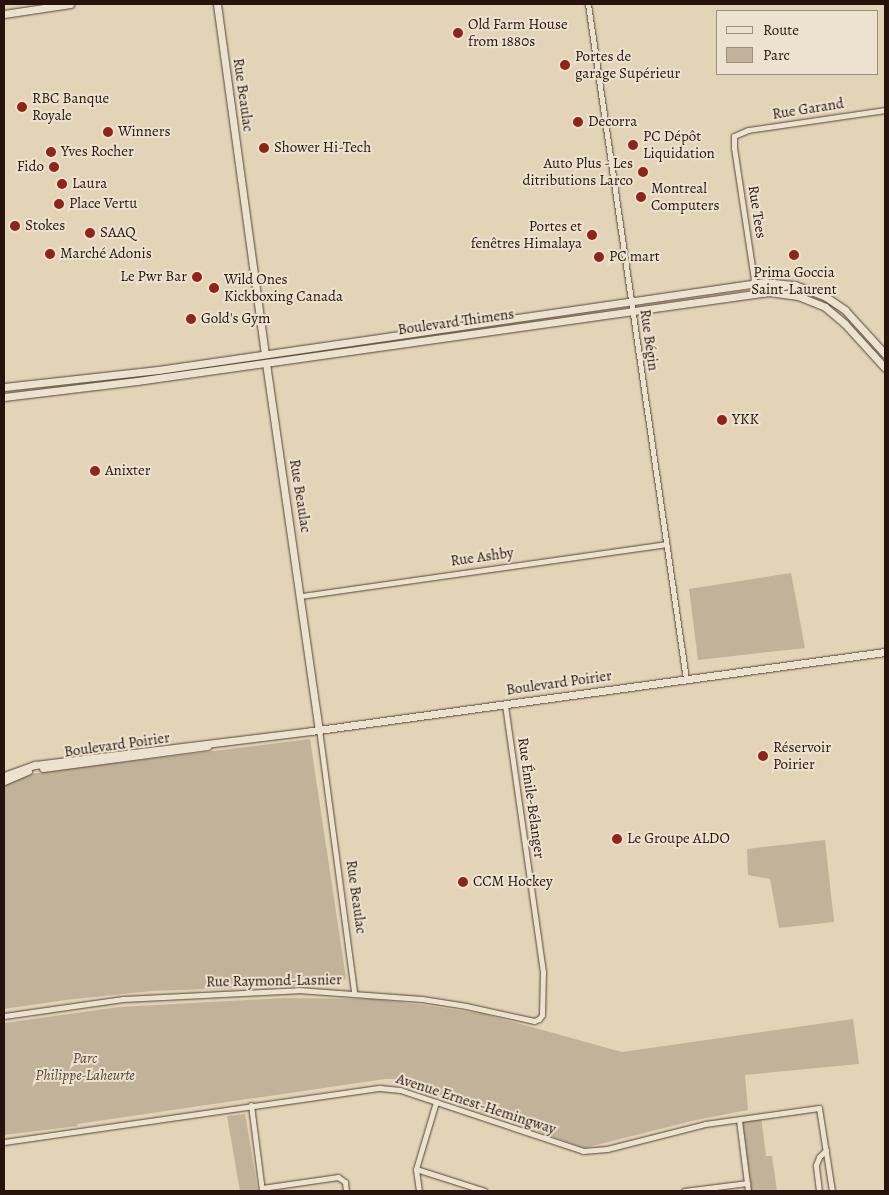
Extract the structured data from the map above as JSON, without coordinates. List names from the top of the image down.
{
  "streets": {
    "street": [
      "Rue Beaulac",
      "Rue Garand",
      "Rue Tees",
      "Boulevard Thimens",
      "Rue Bégin",
      "Rue Ashby",
      "Boulevard Poirier",
      "Rue Émile-Bélanger",
      "Rue Raymond-Lasnier",
      "Avenue Ernest-Hemingway"
    ]
  },
  "crossings": [
    ["Rue Beaulac", "Boulevard Thimens"],
    ["Rue Beaulac", "Rue Ashby"],
    ["Rue Beaulac", "Boulevard Poirier"],
    ["Rue Beaulac", "Rue Raymond-Lasnier"],
    ["Rue Garand", "Rue Tees"],
    ["Rue Tees", "Boulevard Thimens"],
    ["Boulevard Thimens", "Rue Bégin"],
    ["Rue Bégin", "Rue Ashby"],
    ["Rue Bégin", "Boulevard Poirier"],
    ["Boulevard Poirier", "Rue Émile-Bélanger"],
    ["Rue Émile-Bélanger", "Rue Raymond-Lasnier"]
  ],
  "parks": ["Parc Philippe-Laheurte"],
  "places": [
    "Old Farm House from 1880s",
    "Portes de garage Supérieur",
    "RBC Banque Royale",
    "Decorra",
    "Winners",
    "PC Dépôt Liquidation",
    "Shower Hi-Tech",
    "Yves Rocher",
    "Fido",
    "Auto Plus - Les ditributions Larco",
    "Laura",
    "Montreal Computers",
    "Place Vertu",
    "Stokes",
    "SAAQ",
    "Portes et fenêtres Himalaya",
    "Marché Adonis",
    "Prima Goccia Saint-Laurent",
    "PC mart",
    "Le Pwr Bar",
    "Wild Ones Kickboxing Canada",
    "Gold's Gym",
    "YKK",
    "Anixter",
    "Réservoir Poirier",
    "Le Groupe ALDO",
    "CCM Hockey"
  ],
  "legend": ["Route", "Parc"]
}
